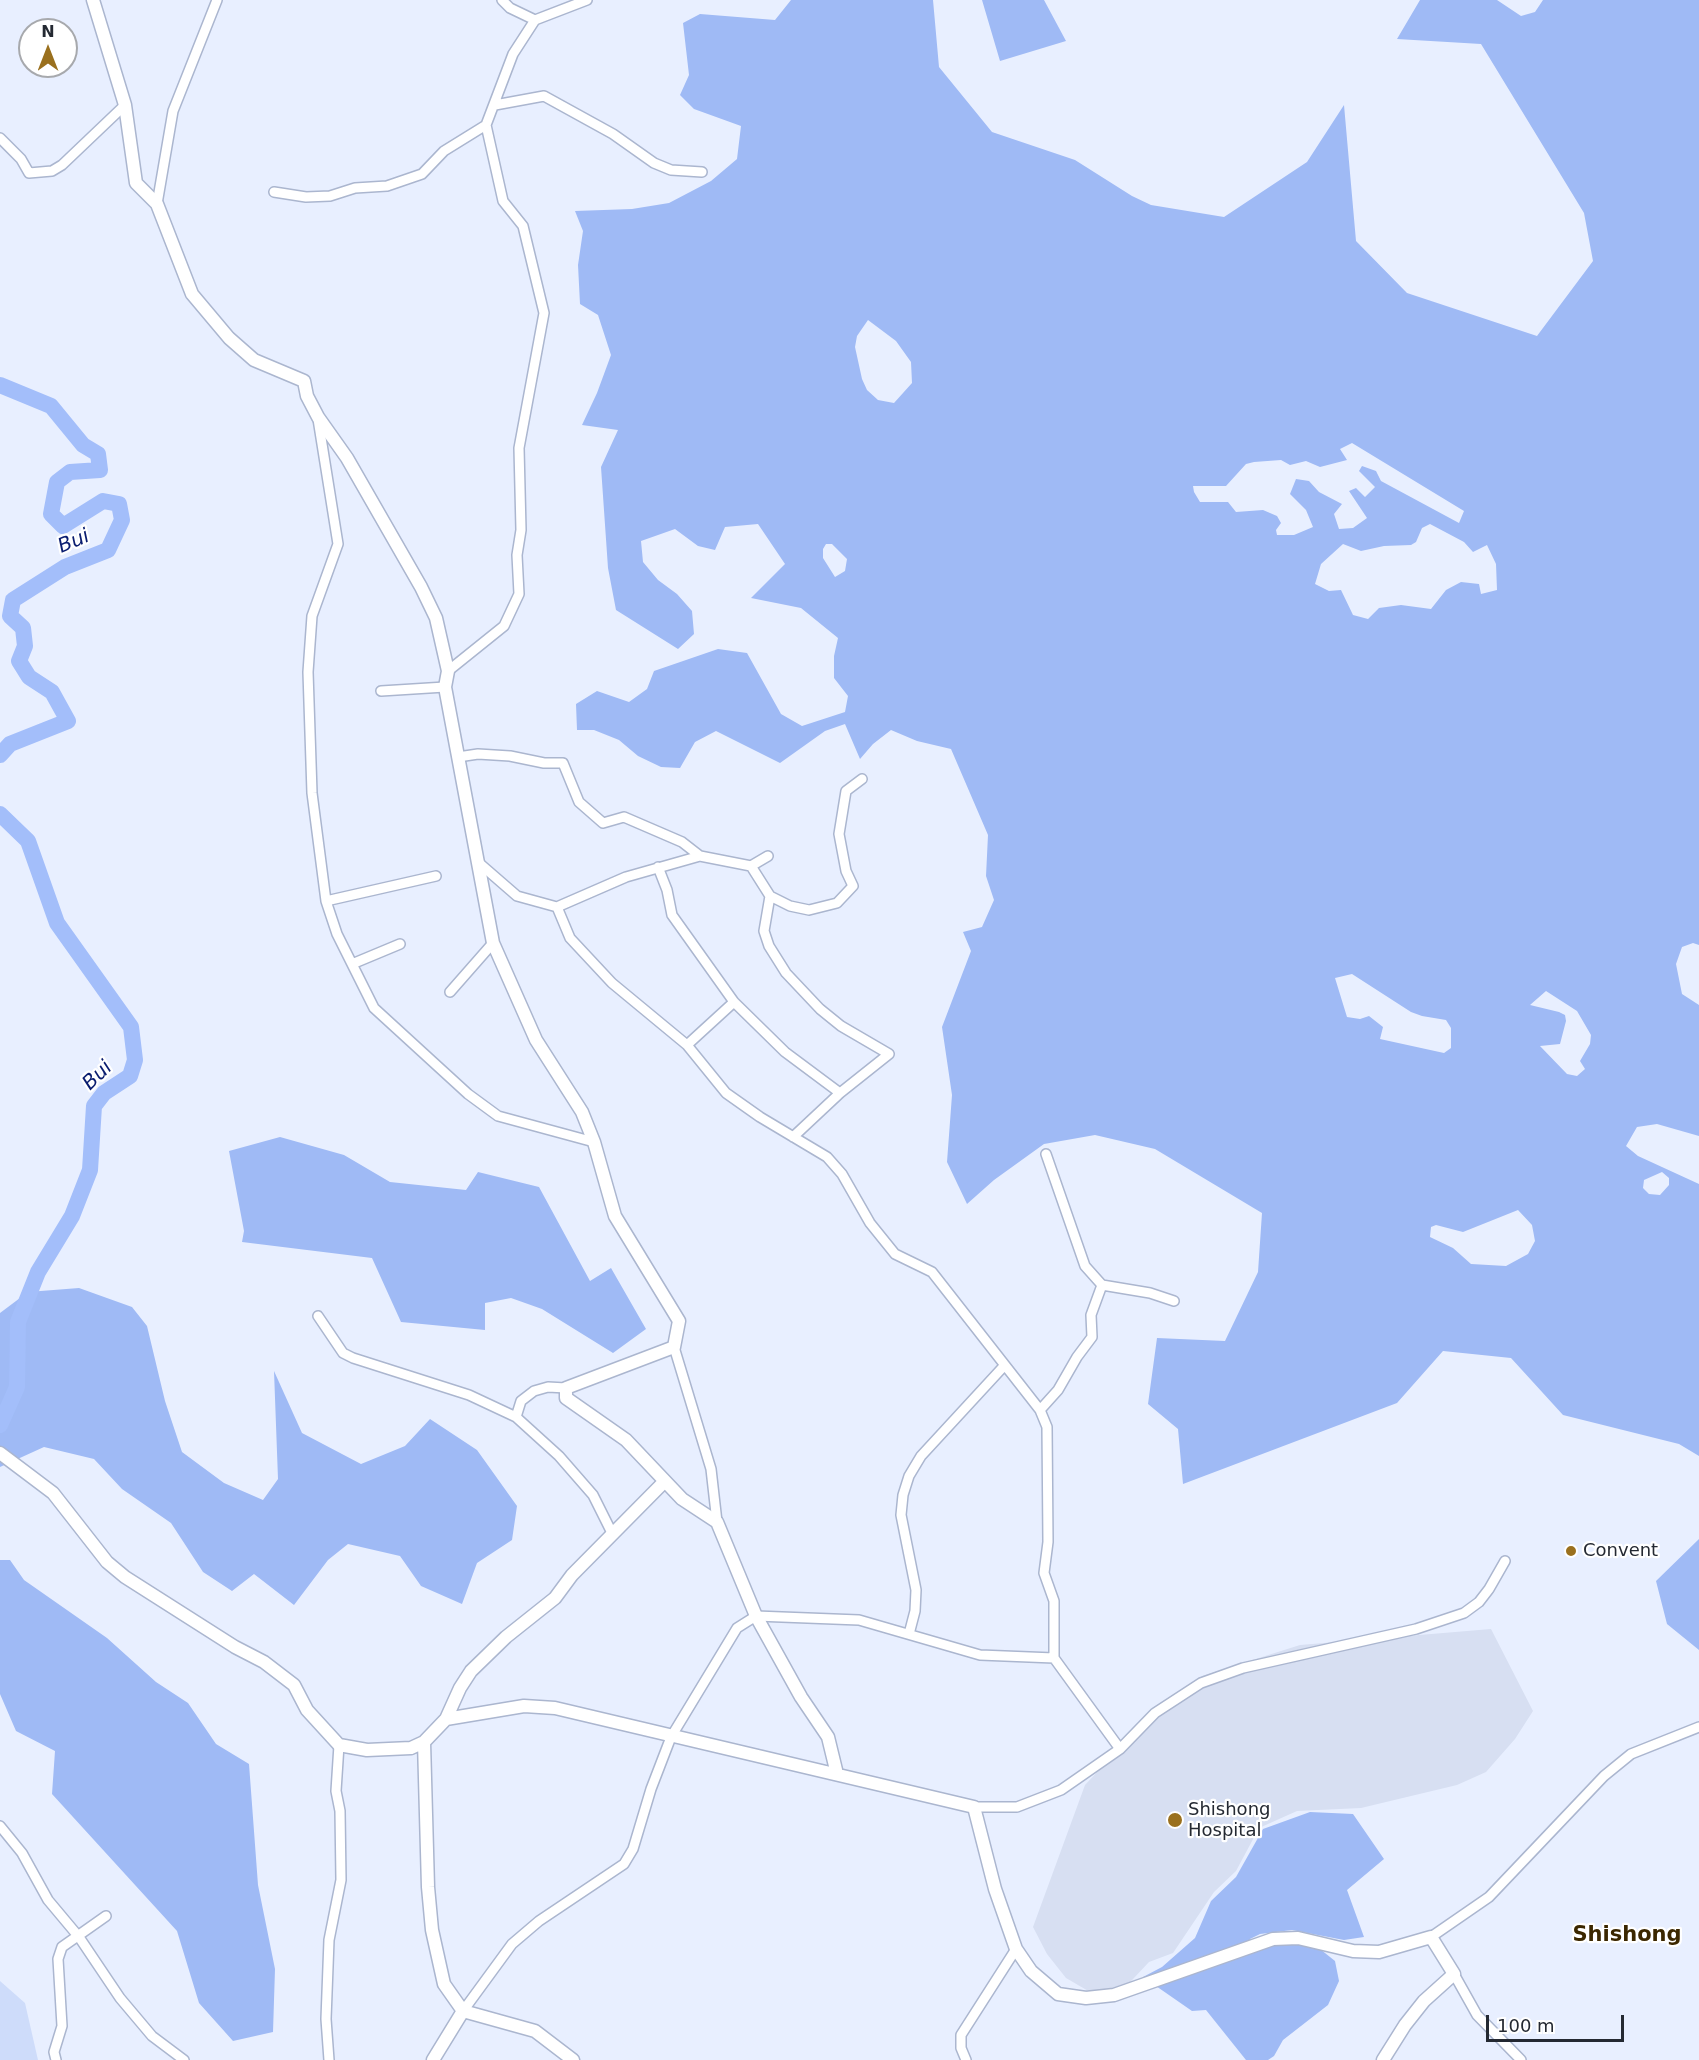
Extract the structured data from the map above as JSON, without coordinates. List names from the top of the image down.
{
  "districts": ["Shishong"],
  "water": ["Bui"],
  "places": ["Convent", "Shishong Hospital"],
  "scale_bar": "100 m",
  "north": "top"
}
